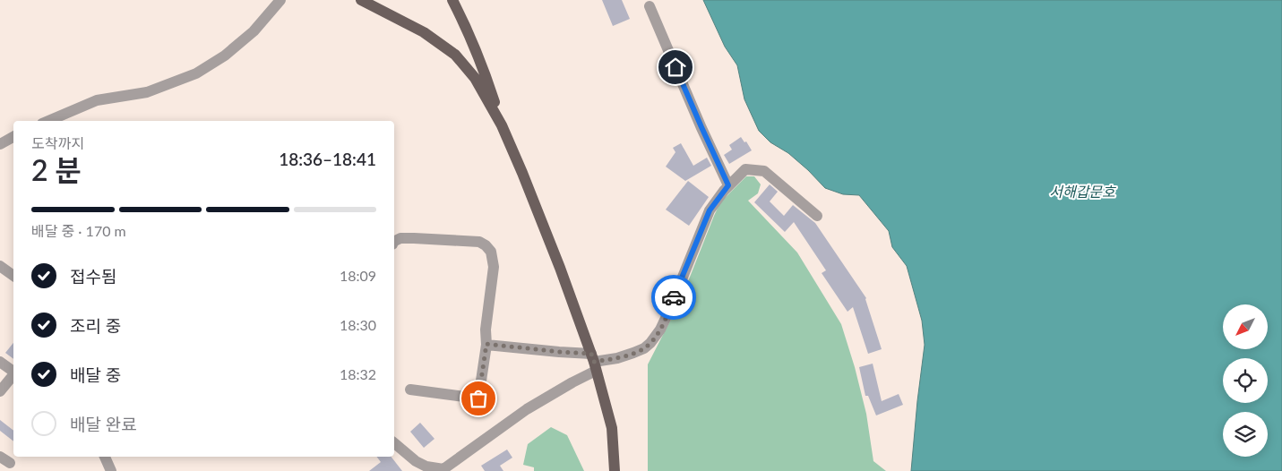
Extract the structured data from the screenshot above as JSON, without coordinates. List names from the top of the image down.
{
  "water": ["서해갑문호"],
  "north": "bottom left",
  "page": {
    "heading": ["2 분", "도착까지", "18:36–18:41"],
    "bar": "배달 중 · 170 m",
    "list": [
      ["접수됨", "18:09"],
      ["조리 중", "18:30"],
      ["배달 중", "18:32"],
      "배달 완료"
    ]
  }
}
